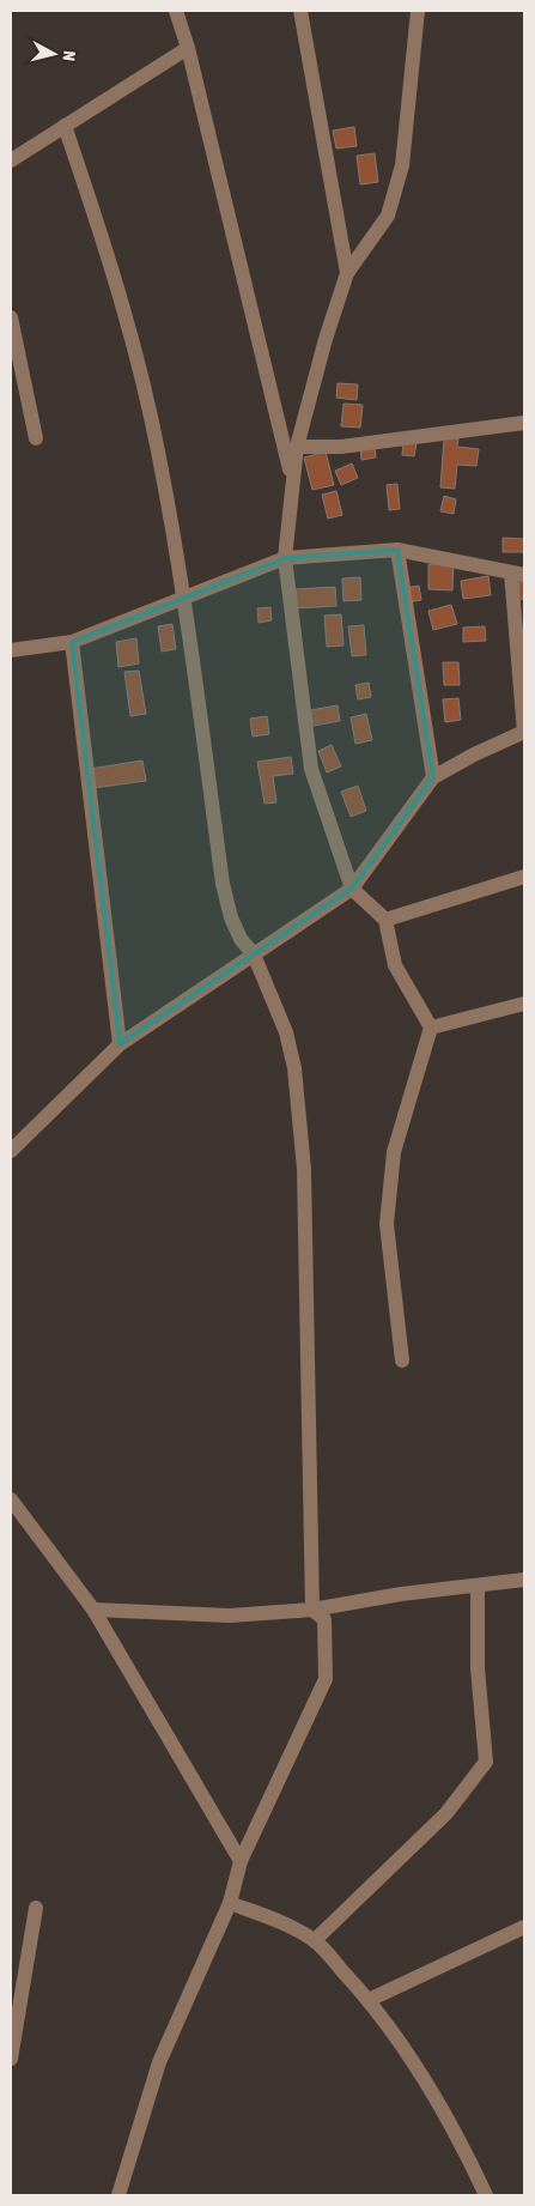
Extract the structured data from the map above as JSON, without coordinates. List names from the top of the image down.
{
  "north": "right"
}
